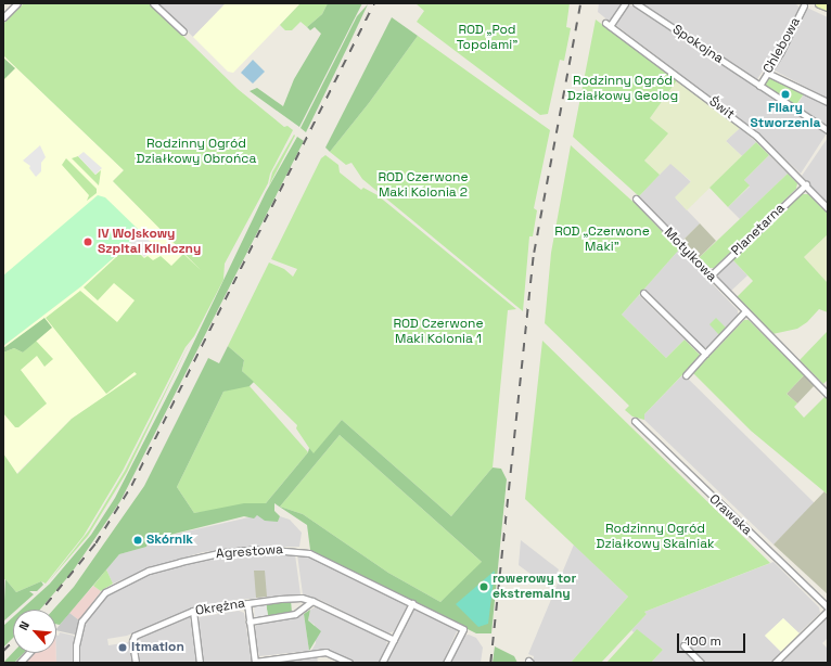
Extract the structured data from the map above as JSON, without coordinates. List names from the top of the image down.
{
  "streets": {
    "street": [
      "Spokojna",
      "Chlebowa",
      "Świt",
      "Planetarna",
      "Motylkowa",
      "Orawska",
      "Agrestowa",
      "Okrężna"
    ]
  },
  "crossings": [
    ["Spokojna", "Chlebowa"],
    ["Świt", "Planetarna"],
    ["Planetarna", "Motylkowa"]
  ],
  "parks": [
    "ROD „Pod Topolami”",
    "Rodzinny Ogród Działkowy Geolog",
    "Rodzinny Ogród Działkowy Obrońca",
    "ROD Czerwone Maki Kolonia 2",
    "ROD „Czerwone Maki”",
    "ROD Czerwone Maki Kolonia 1",
    "Rodzinny Ogród Działkowy Skalniak"
  ],
  "places": [
    "Filary Stworzenia",
    "IV Wojskowy Szpital Kliniczny",
    "Skórnik",
    "rowerowy tor ekstremalny",
    "Itmation"
  ],
  "scale_bar": "100 m",
  "north": "top left"
}
